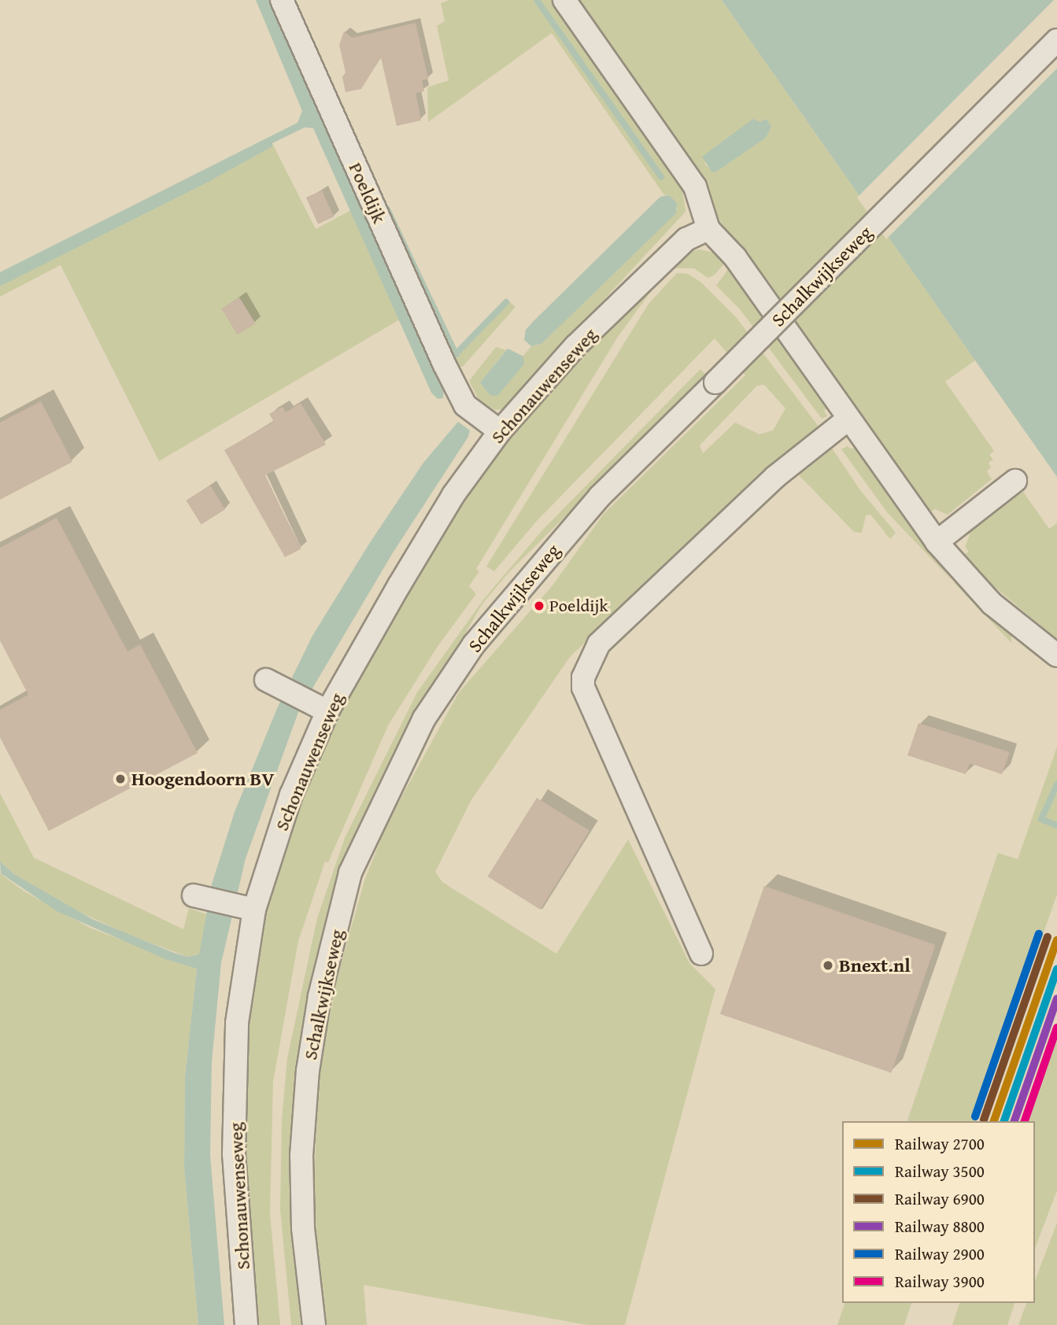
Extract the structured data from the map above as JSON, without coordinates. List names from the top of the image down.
{
  "streets": {
    "street": ["Poeldijk", "Schalkwijkseweg", "Schonauwenseweg"]
  },
  "crossings": [
    ["Poeldijk", "Schonauwenseweg"]
  ],
  "places": ["Poeldijk", "Hoogendoorn BV", "Bnext.nl"],
  "lines": [
    "rail line 2900",
    "rail line 6900",
    "rail line 2700",
    "rail line 3500",
    "rail line 8800",
    "rail line 3900"
  ],
  "legend": [
    "Railway 2700",
    "Railway 3500",
    "Railway 6900",
    "Railway 8800",
    "Railway 2900",
    "Railway 3900"
  ]
}
